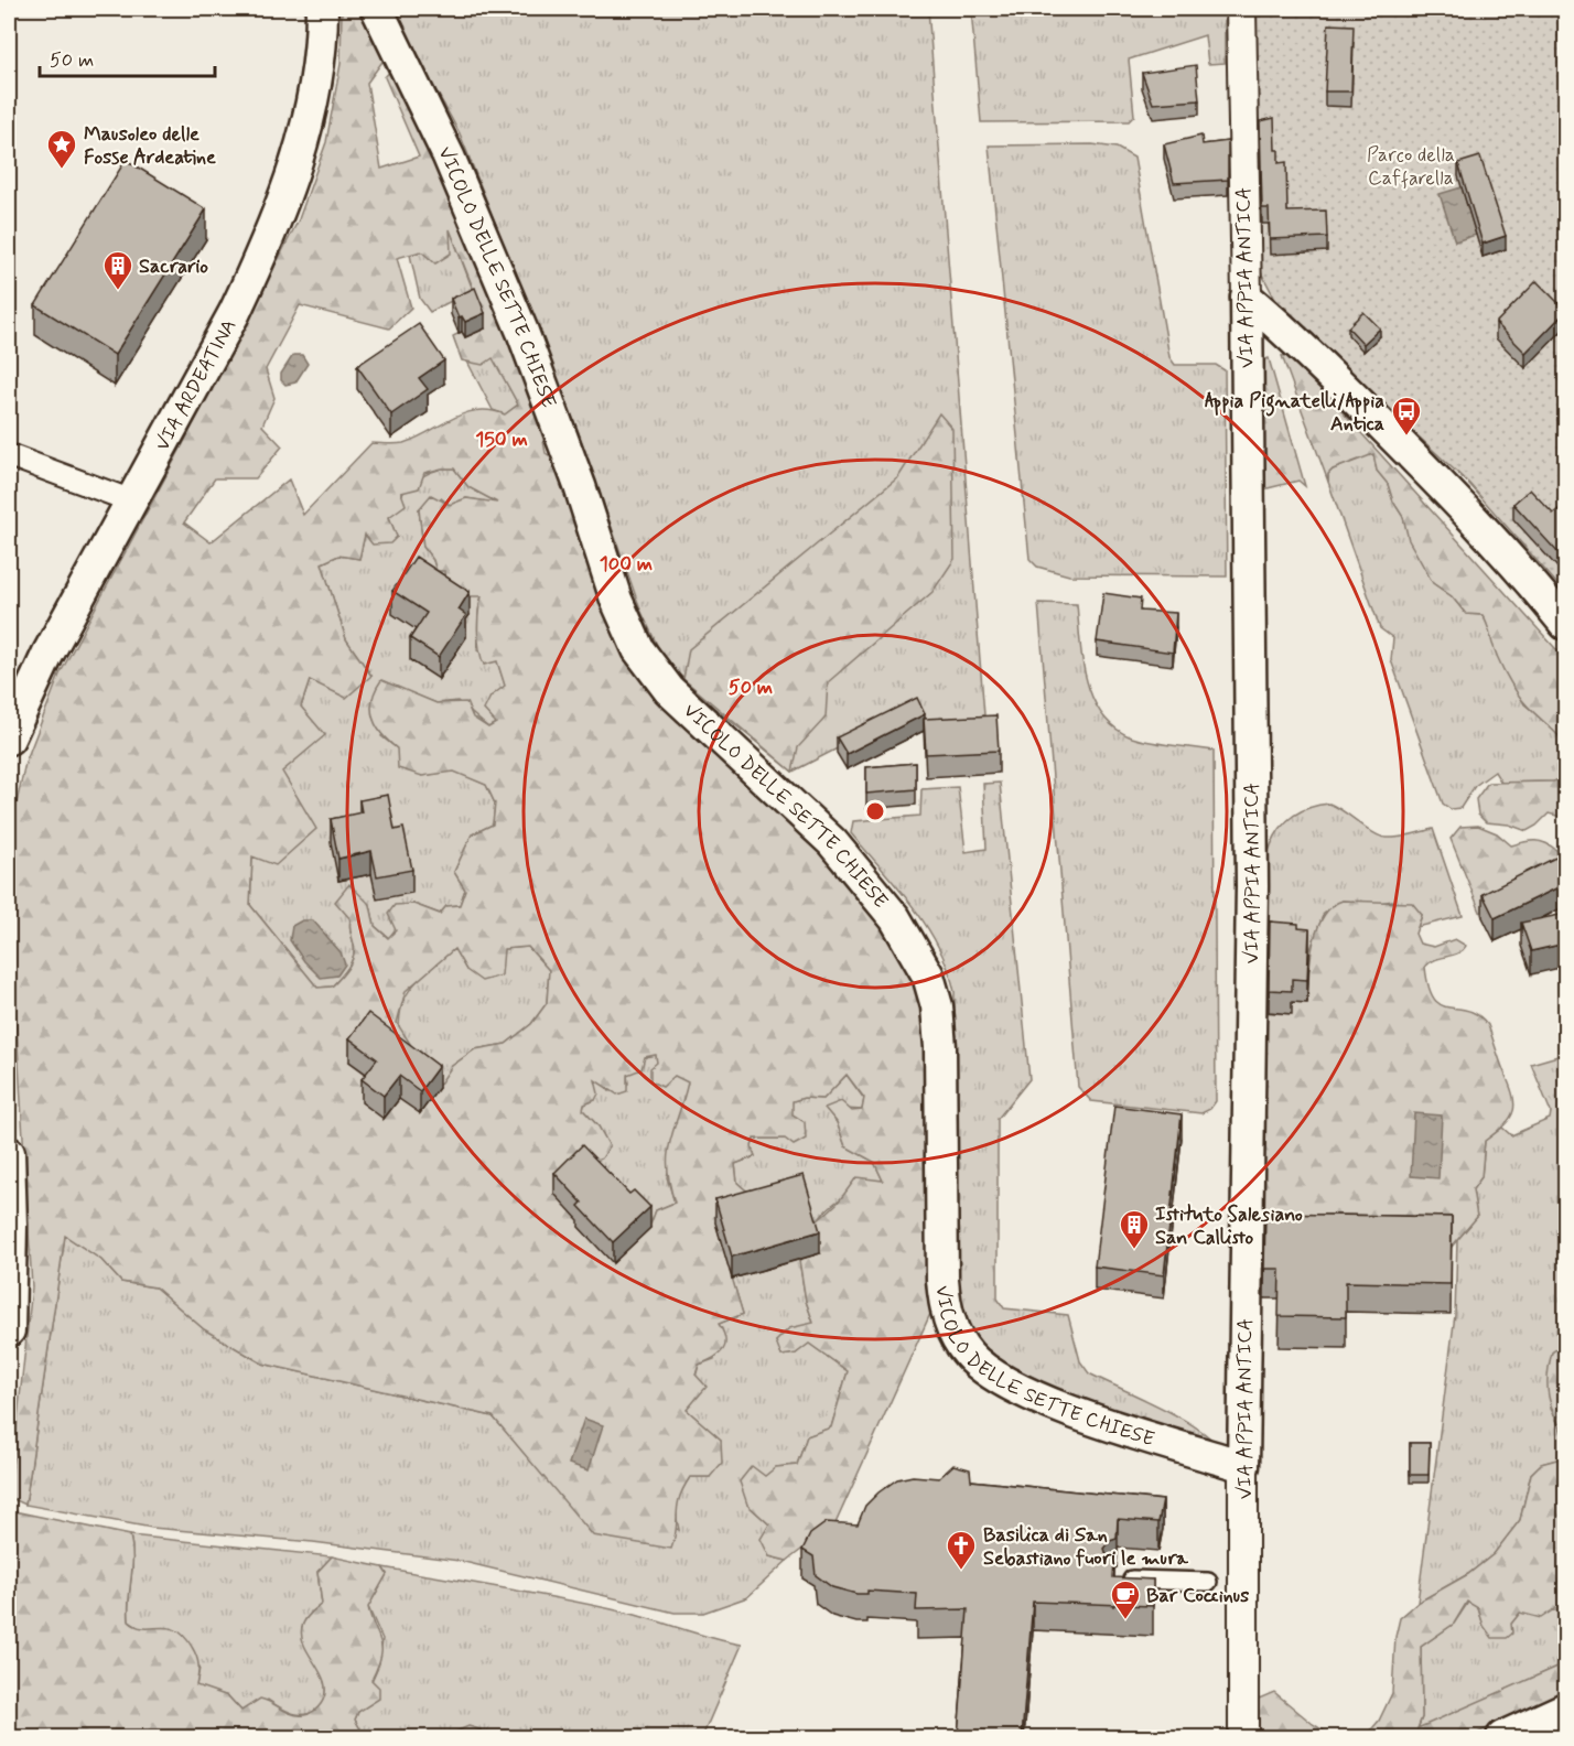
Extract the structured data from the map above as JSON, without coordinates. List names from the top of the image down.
{
  "streets": {
    "main road": ["VICOLO DELLE SETTE CHIESE", "VIA APPIA ANTICA", "VIA ARDEATINA"]
  },
  "crossings": [
    ["VICOLO DELLE SETTE CHIESE", "VIA APPIA ANTICA"]
  ],
  "parks": ["Parco della Caffarella"],
  "places": {
    "place": ["Mausoleo delle Fosse Ardeatine"],
    "building": ["Sacrario", "Istituto Salesiano San Callisto"],
    "bus stop": ["Appia Pignatelli/Appia Antica"],
    "church": ["Basilica di San Sebastiano fuori le mura"],
    "cafe": ["Bar Coccinus"]
  },
  "scale_bar": "50 m",
  "rings": ["150 m", "100 m", "50 m"]
}
